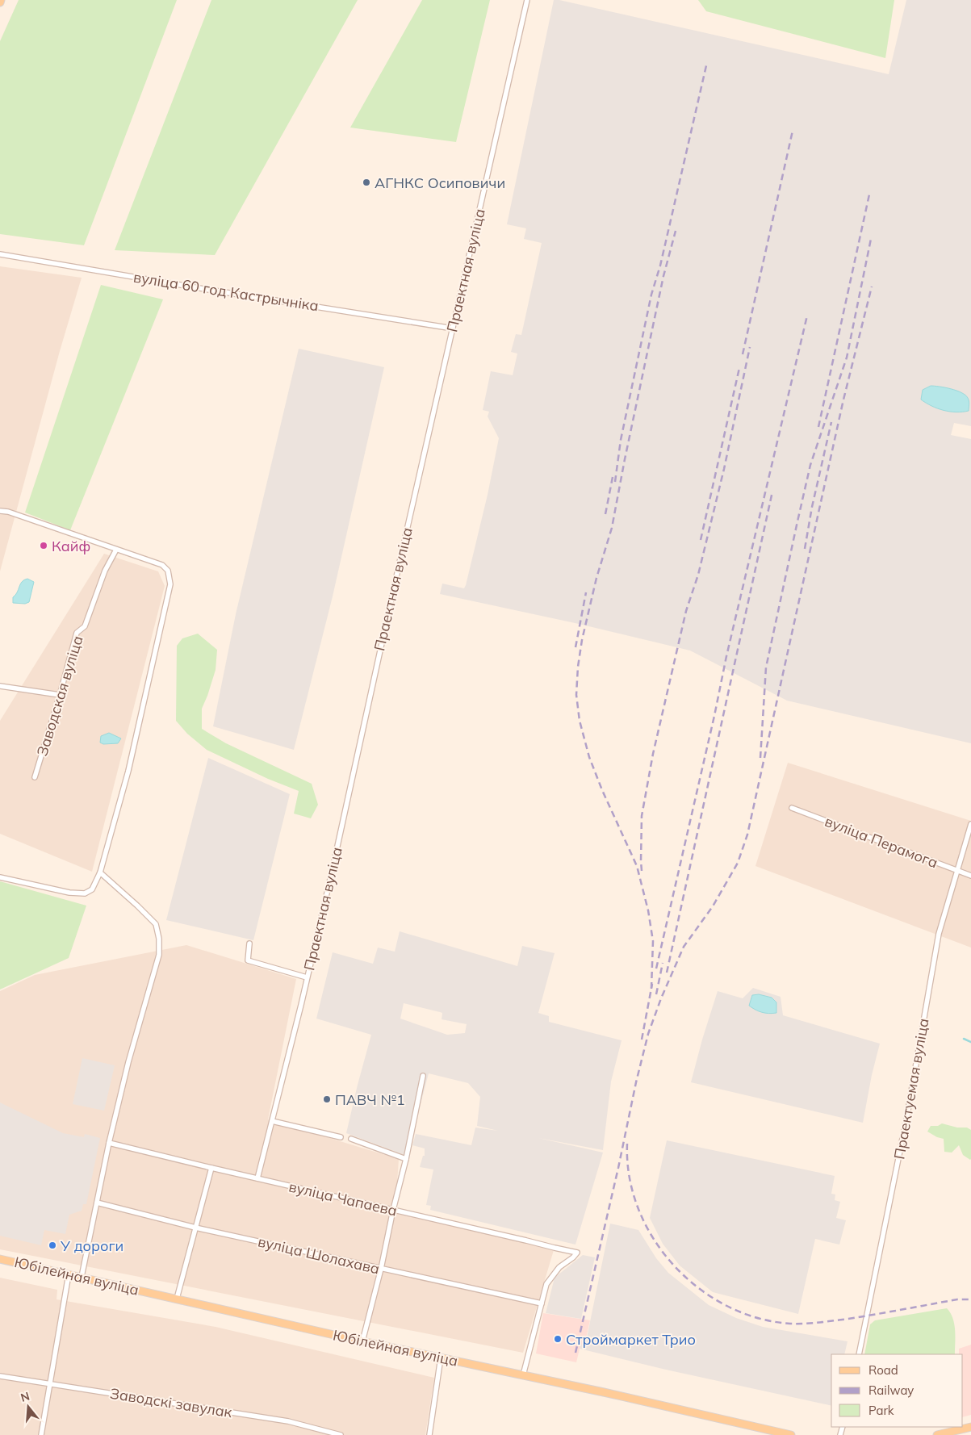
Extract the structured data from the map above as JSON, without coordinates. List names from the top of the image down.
{
  "streets": {
    "main road": ["Юбілейная вуліца"],
    "street": [
      "Праектная вуліца",
      "вуліца 60 год Кастрычніка",
      "Заводская вуліца",
      "вуліца Перамога",
      "Праектуемая вуліца",
      "вуліца Чапаева",
      "вуліца Шолахава",
      "Заводскі завулак"
    ]
  },
  "crossings": [
    ["Праектная вуліца", "вуліца 60 год Кастрычніка"],
    ["Праектная вуліца", "вуліца Чапаева"],
    ["вуліца Перамога", "Праектуемая вуліца"],
    ["вуліца Чапаева", "вуліца Шолахава"]
  ],
  "places": [
    "АГНКС Осиповичи",
    "Кайф",
    "ПАВЧ №1",
    "У дороги",
    "Строймаркет Трио"
  ],
  "legend": ["Road", "Railway", "Park"],
  "north": "top"
}
